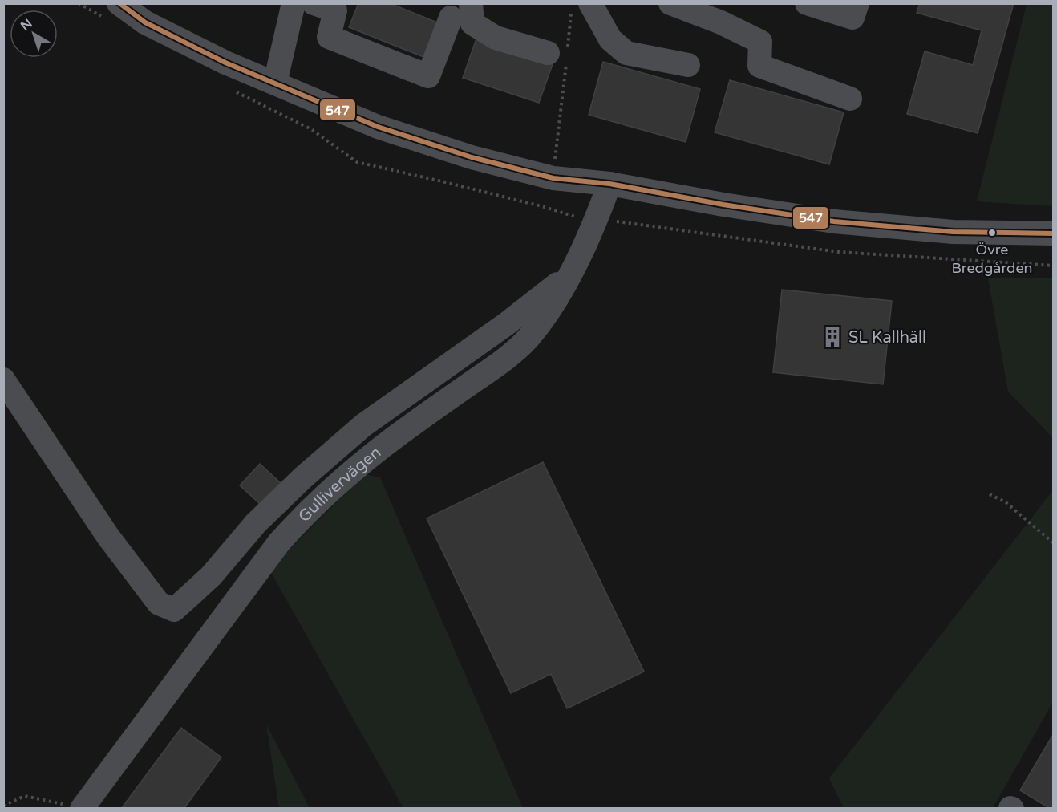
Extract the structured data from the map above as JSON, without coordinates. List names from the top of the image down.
{
  "streets": {
    "street": ["Gullivervägen"]
  },
  "places": {
    "other": ["Övre Bredgården"],
    "building": ["SL Kallhäll"]
  },
  "lines": ["transit line 547"],
  "north": "top left"
}
